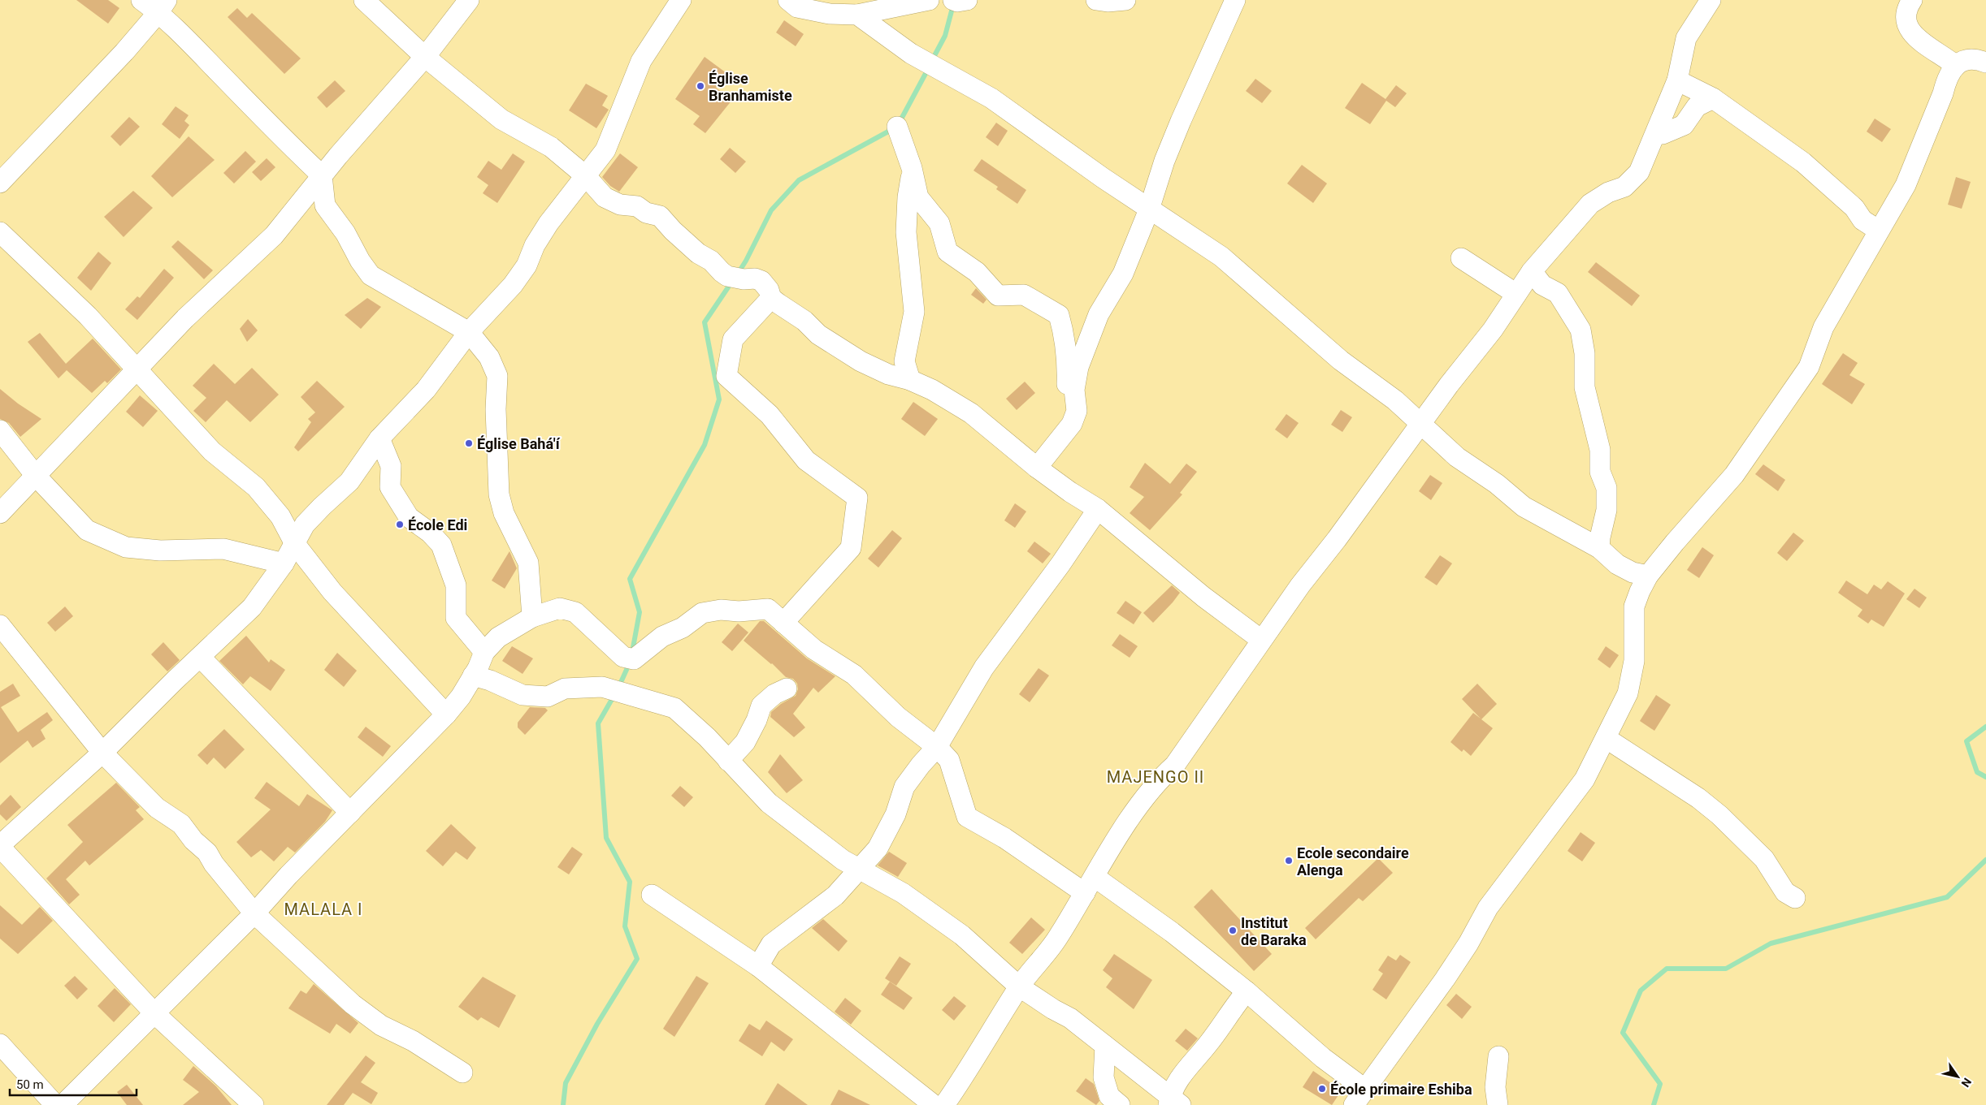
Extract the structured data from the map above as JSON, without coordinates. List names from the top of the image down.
{
  "districts": ["MAJENGO II", "MALALA I"],
  "places": [
    "Église Branhamiste",
    "Église Bahá'í",
    "École Edi",
    "Ecole secondaire Alenga",
    "Institut de Baraka",
    "École primaire Eshiba"
  ],
  "scale_bar": "50 m",
  "north": "bottom right"
}
